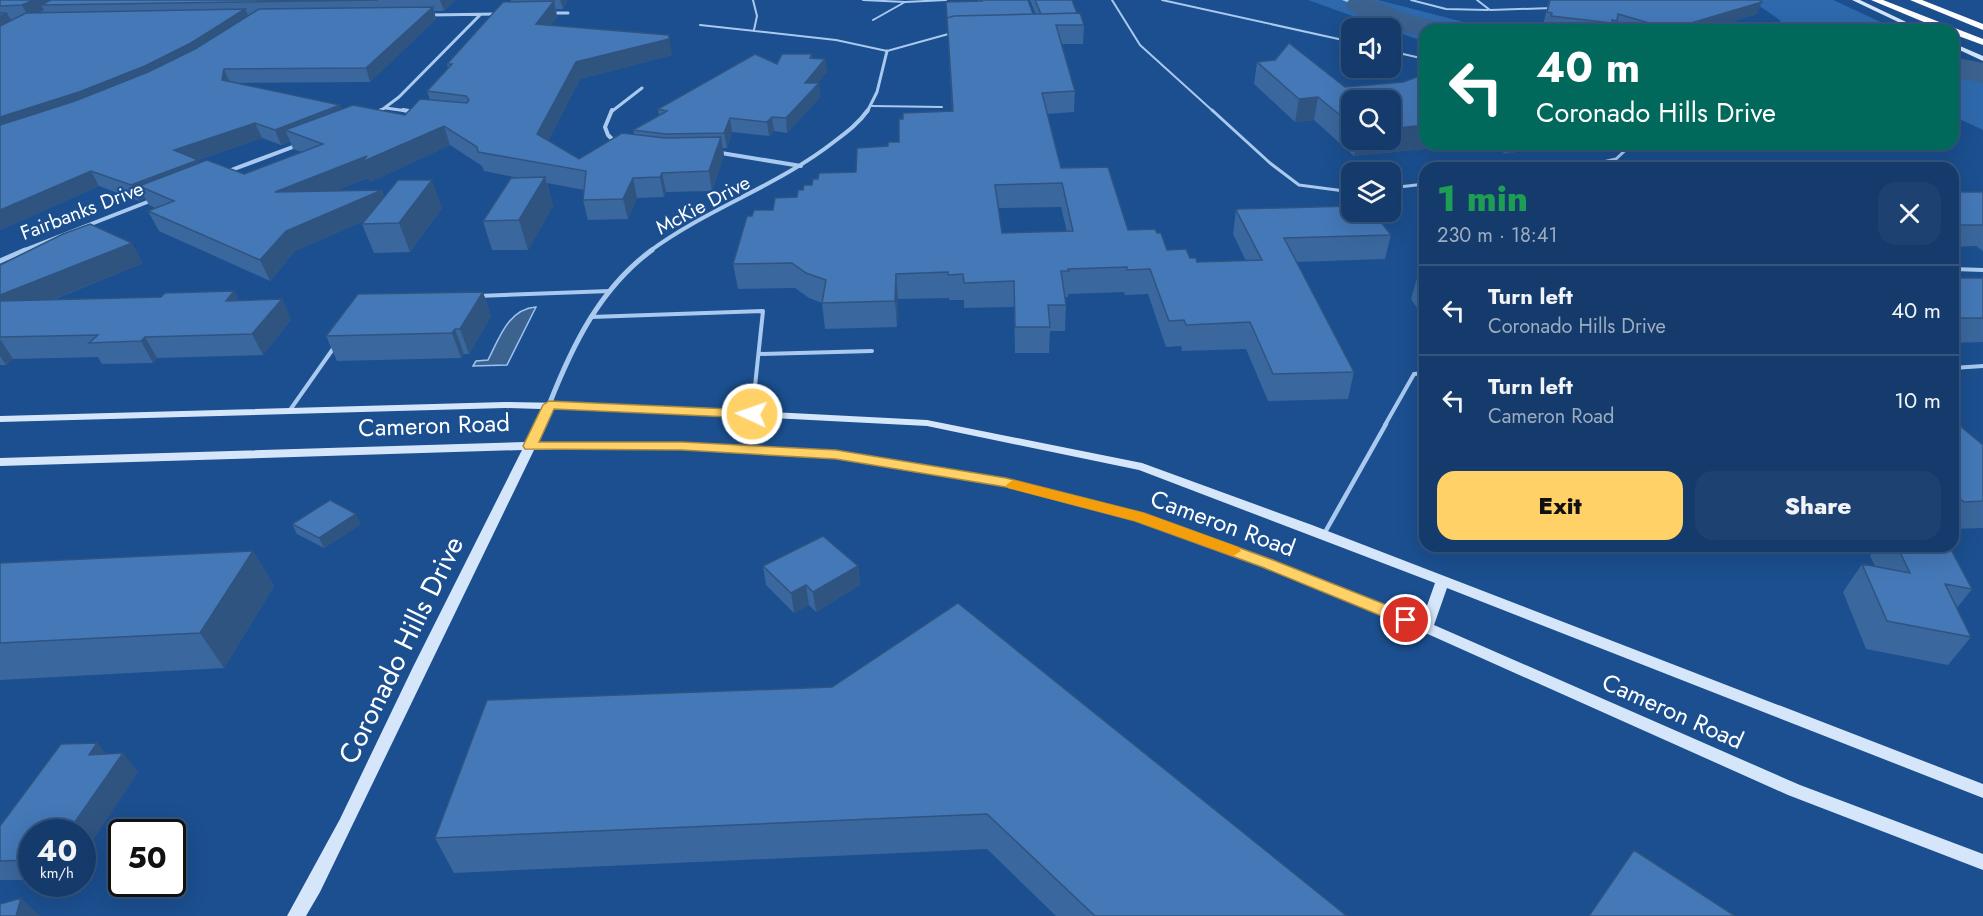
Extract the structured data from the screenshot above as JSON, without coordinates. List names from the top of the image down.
{
  "streets": {
    "main road": ["Cameron Road", "Coronado Hills Drive"],
    "street": ["McKie Drive", "Fairbanks Drive"]
  },
  "crossings": [
    ["McKie Drive", "Cameron Road"],
    ["McKie Drive", "Coronado Hills Drive"],
    ["Cameron Road", "Coronado Hills Drive"]
  ],
  "page": {
    "turn": ["40 m", "Coronado Hills Drive"],
    "heading": ["1 min", "230 m · 18:41"],
    "list": [
      {
        "name": "Turn left",
        "note": "Coronado Hills Drive",
        "value": "40 m"
      },
      {
        "name": "Turn left",
        "note": "Cameron Road",
        "value": "10 m"
      }
    ],
    "buttons": ["Exit", "Share"],
    "speed": "40 km/h",
    "limit": "50"
  }
}
